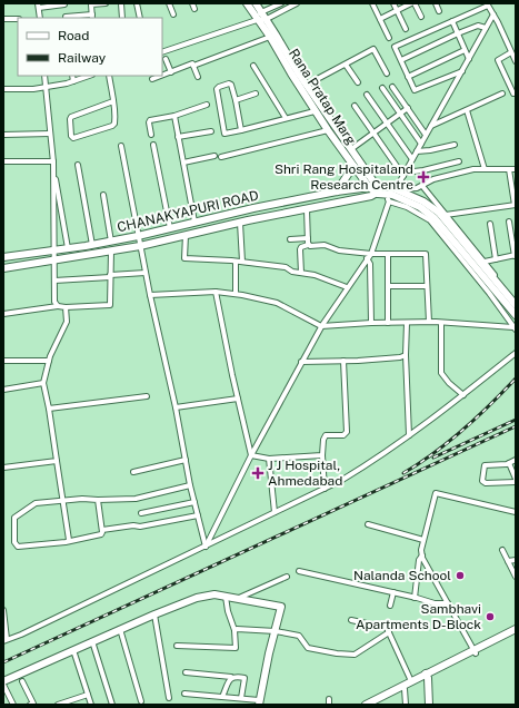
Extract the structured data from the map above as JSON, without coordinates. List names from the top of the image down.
{
  "streets": {
    "street": ["Rana Pratap Marg", "CHANAKYAPURI ROAD"]
  },
  "crossings": [
    ["Rana Pratap Marg", "CHANAKYAPURI ROAD"]
  ],
  "places": {
    "health": ["Shri Rang Hospitaland Research Centre", "J J Hospital, Ahmedabad"],
    "other": ["Nalanda School", "Sambhavi Apartments D-Block"]
  },
  "legend": ["Road", "Railway"]
}
